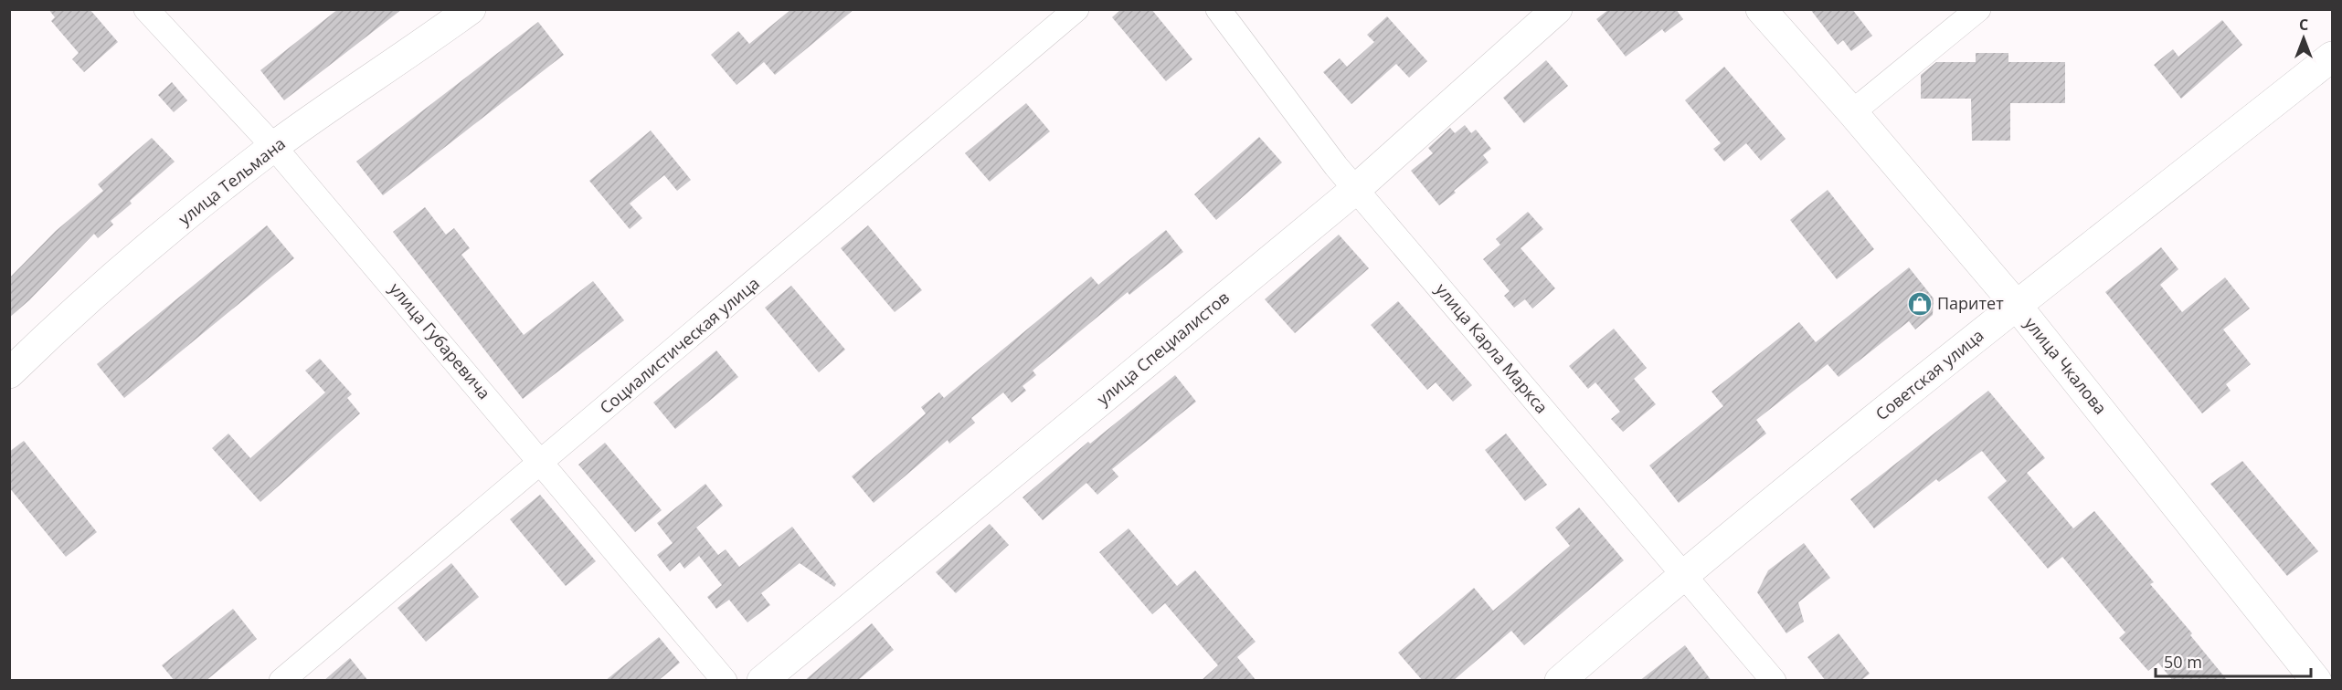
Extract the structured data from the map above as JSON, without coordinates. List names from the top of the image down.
{
  "streets": {
    "street": [
      "улица Тельмана",
      "улица Губаревича",
      "Социалистическая улица",
      "улица Специалистов",
      "улица Карла Маркса",
      "улица Чкалова",
      "Советская улица"
    ]
  },
  "crossings": [
    ["улица Тельмана", "улица Губаревича"],
    ["улица Губаревича", "Социалистическая улица"],
    ["улица Специалистов", "улица Карла Маркса"],
    ["улица Карла Маркса", "Советская улица"],
    ["улица Чкалова", "Советская улица"]
  ],
  "places": {
    "shop": ["Паритет"]
  },
  "scale_bar": "50 m",
  "north": "top"
}
